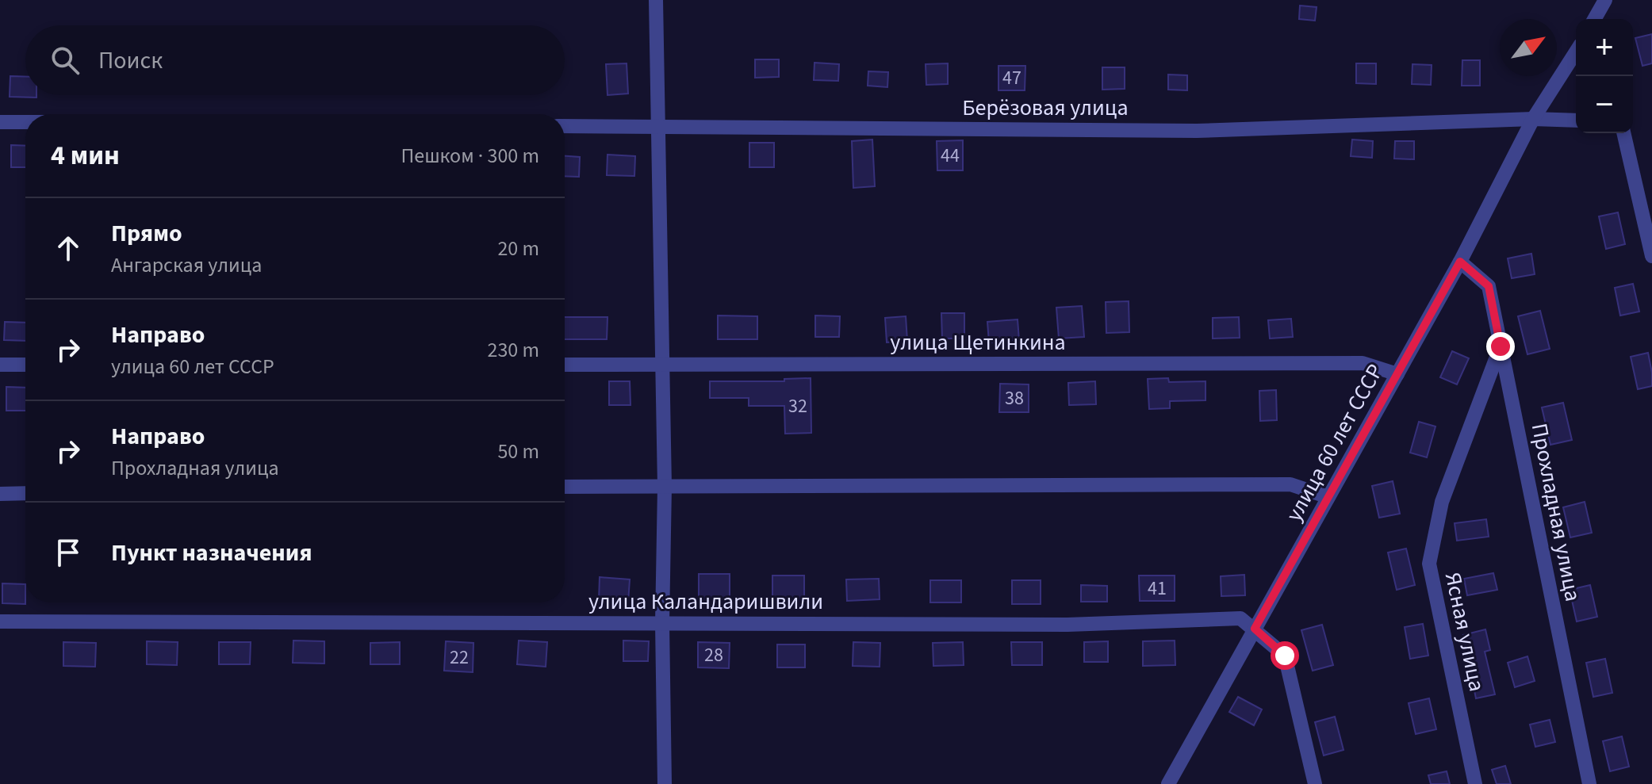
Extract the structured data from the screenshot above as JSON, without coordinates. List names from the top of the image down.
{
  "streets": {
    "street": [
      "Берёзовая улица",
      "улица Щетинкина",
      "улица 60 лет СССР",
      "Прохладная улица",
      "улица Каландаришвили",
      "Ясная улица"
    ]
  },
  "crossings": [
    ["Берёзовая улица", "улица 60 лет СССР"],
    ["улица Щетинкина", "улица 60 лет СССР"],
    ["улица 60 лет СССР", "Прохладная улица"],
    ["улица 60 лет СССР", "улица Каландаришвили"],
    ["Прохладная улица", "Ясная улица"]
  ],
  "house_numbers": [
    "47",
    "44",
    "38",
    "32",
    "41",
    "28",
    "22"
  ],
  "north": "top right",
  "page": {
    "map_buttons": ["+", "−"],
    "search": "Поиск",
    "heading": ["4 мин", "Пешком · 300 m"],
    "list": [
      ["Прямо", "Ангарская улица", "20 m"],
      ["Направо", "улица 60 лет СССР", "230 m"],
      ["Направо", "Прохладная улица", "50 m"],
      "Пункт назначения"
    ]
  }
}
